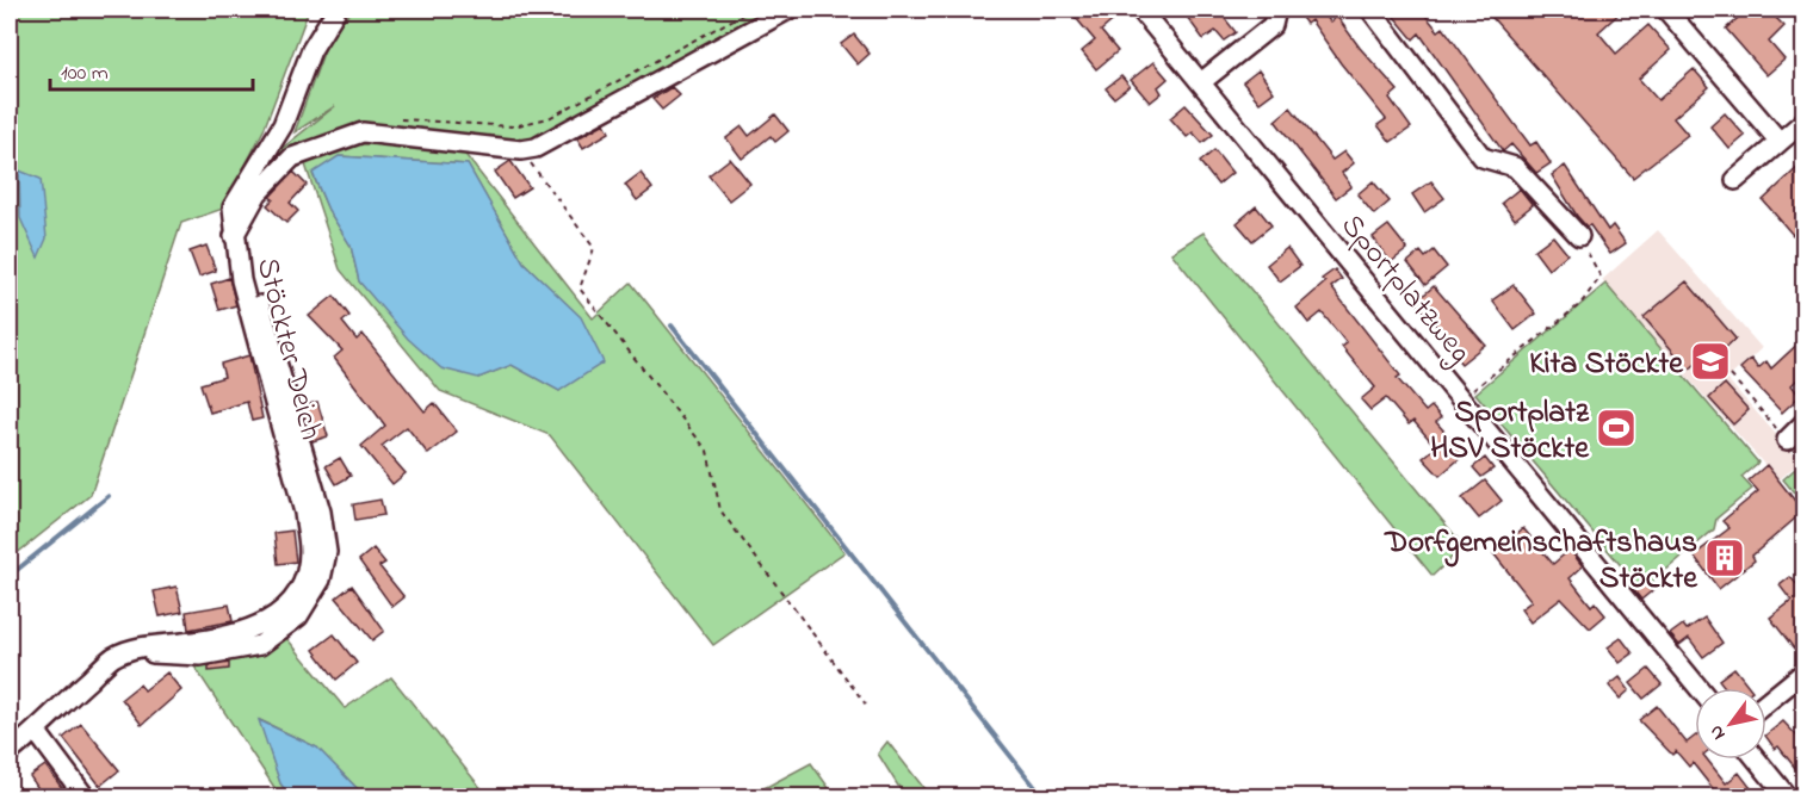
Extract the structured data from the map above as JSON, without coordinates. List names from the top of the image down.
{
  "streets": {
    "street": ["Sportplatzweg", "Stöckter Deich"]
  },
  "places": {
    "school or university": ["Kita Stöckte"],
    "sports": ["Sportplatz HSV Stöckte"],
    "building": ["Dorfgemeinschaftshaus Stöckte"]
  },
  "scale_bar": "100 m",
  "north": "bottom left"
}
